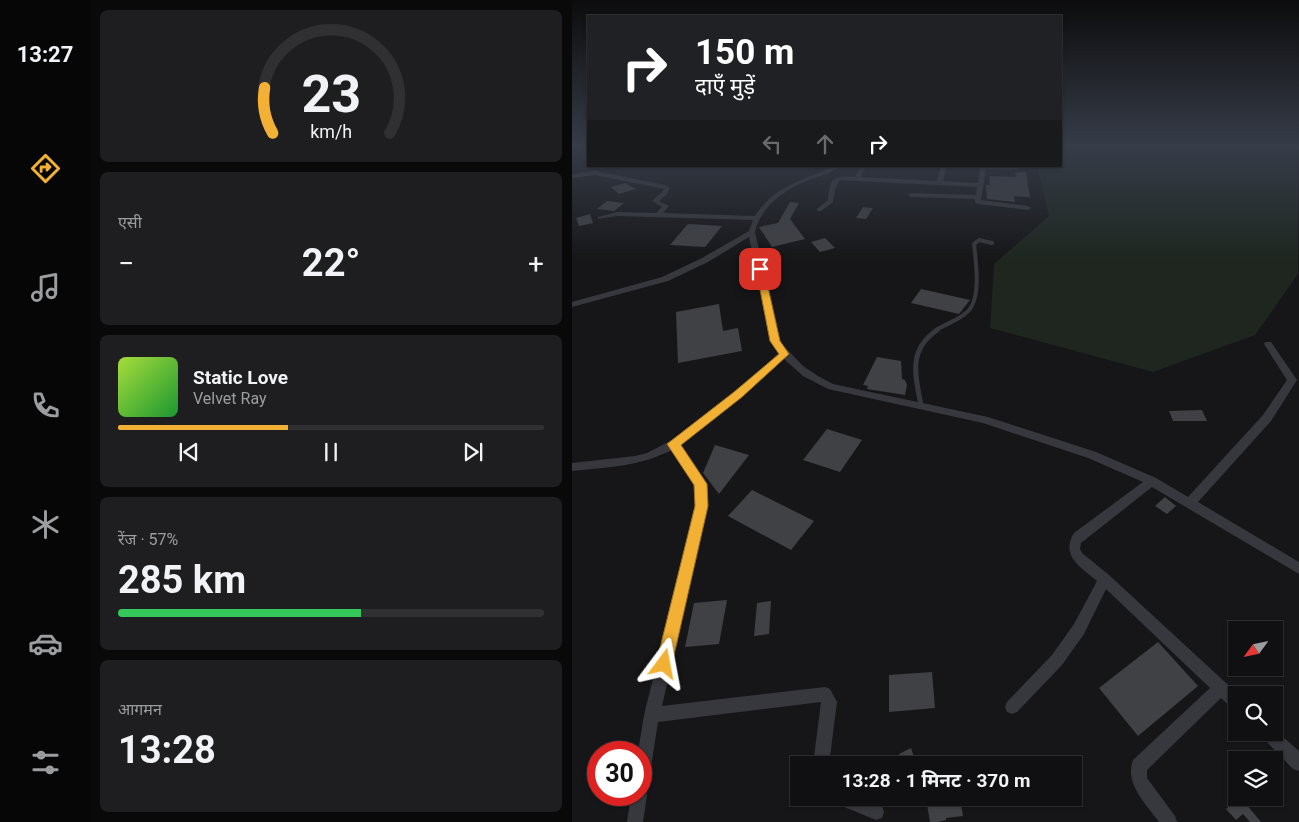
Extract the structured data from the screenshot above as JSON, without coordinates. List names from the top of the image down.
{
  "north": "bottom left",
  "page": {
    "tabs": "13:27",
    "turn": ["150 m", "दाएँ मुड़ें"],
    "tile": [
      "एसी",
      ["रेंज · 57%", "285 km"],
      ["आगमन", "13:28"]
    ],
    "heat": ["−", "22°", "+"],
    "song": ["Static Love", "Velvet Ray"],
    "limit": "30",
    "trip": "13:28 · 1 मिनट · 370 m",
    "gauge": ["23", "km/h"]
  }
}
